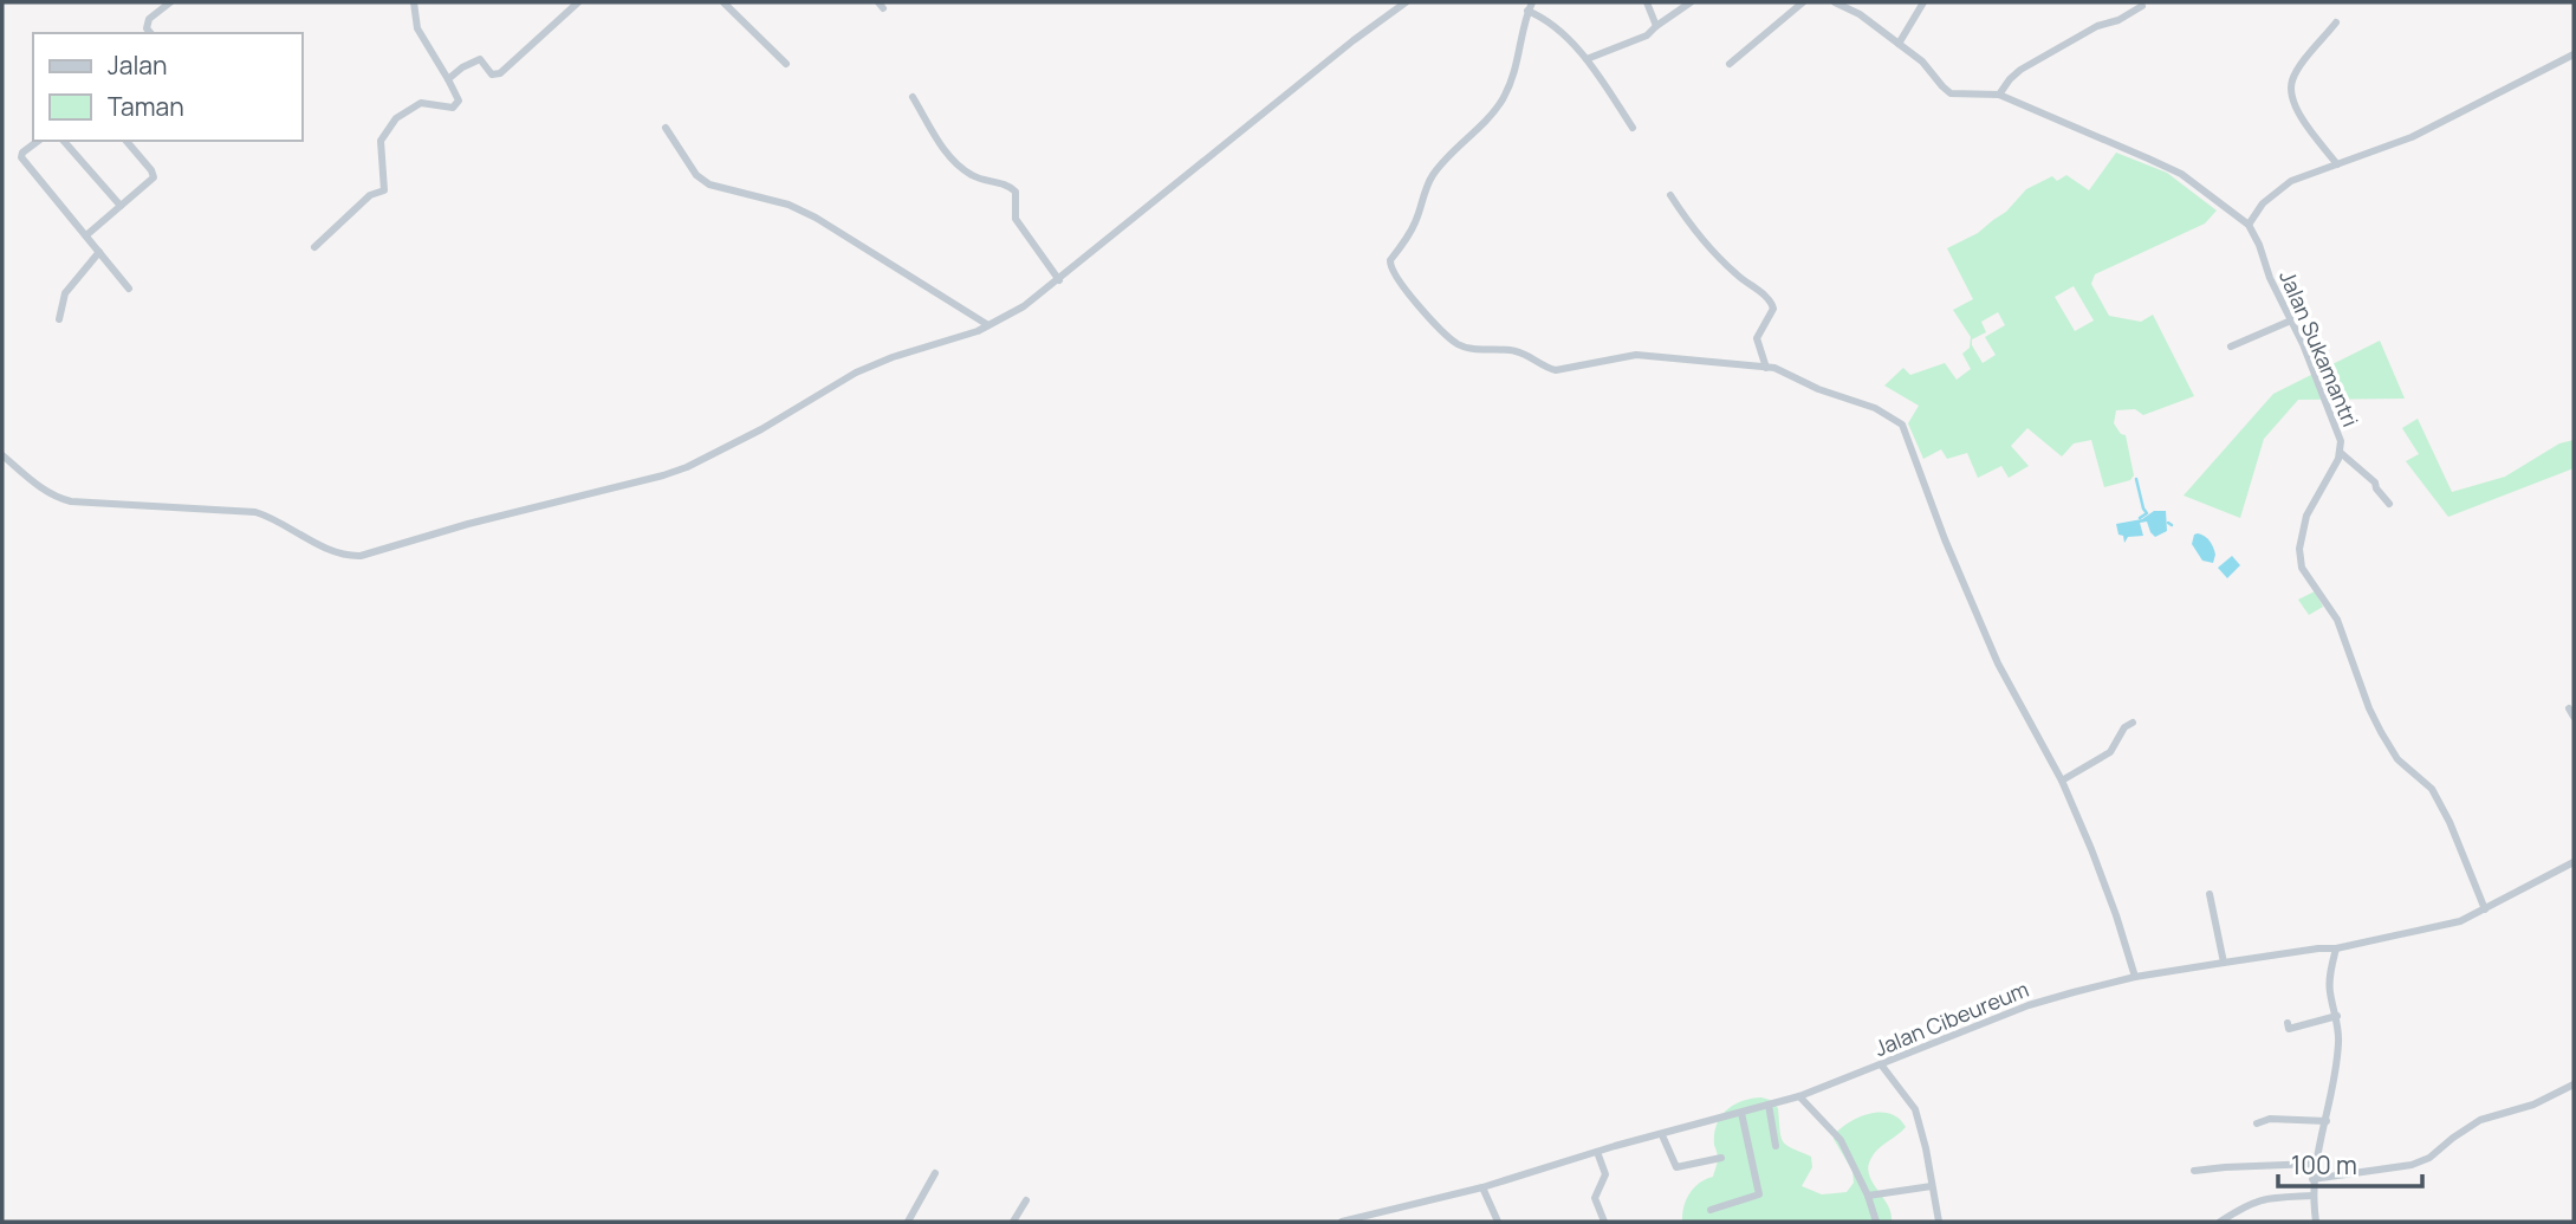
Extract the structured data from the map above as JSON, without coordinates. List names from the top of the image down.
{
  "streets": {
    "street": ["Jalan Sukamantri", "Jalan Cibeureum"]
  },
  "crossings": [
    ["Jalan Sukamantri", "Jalan Cibeureum"]
  ],
  "legend": ["Jalan", "Taman"],
  "scale_bar": "100 m"
}
